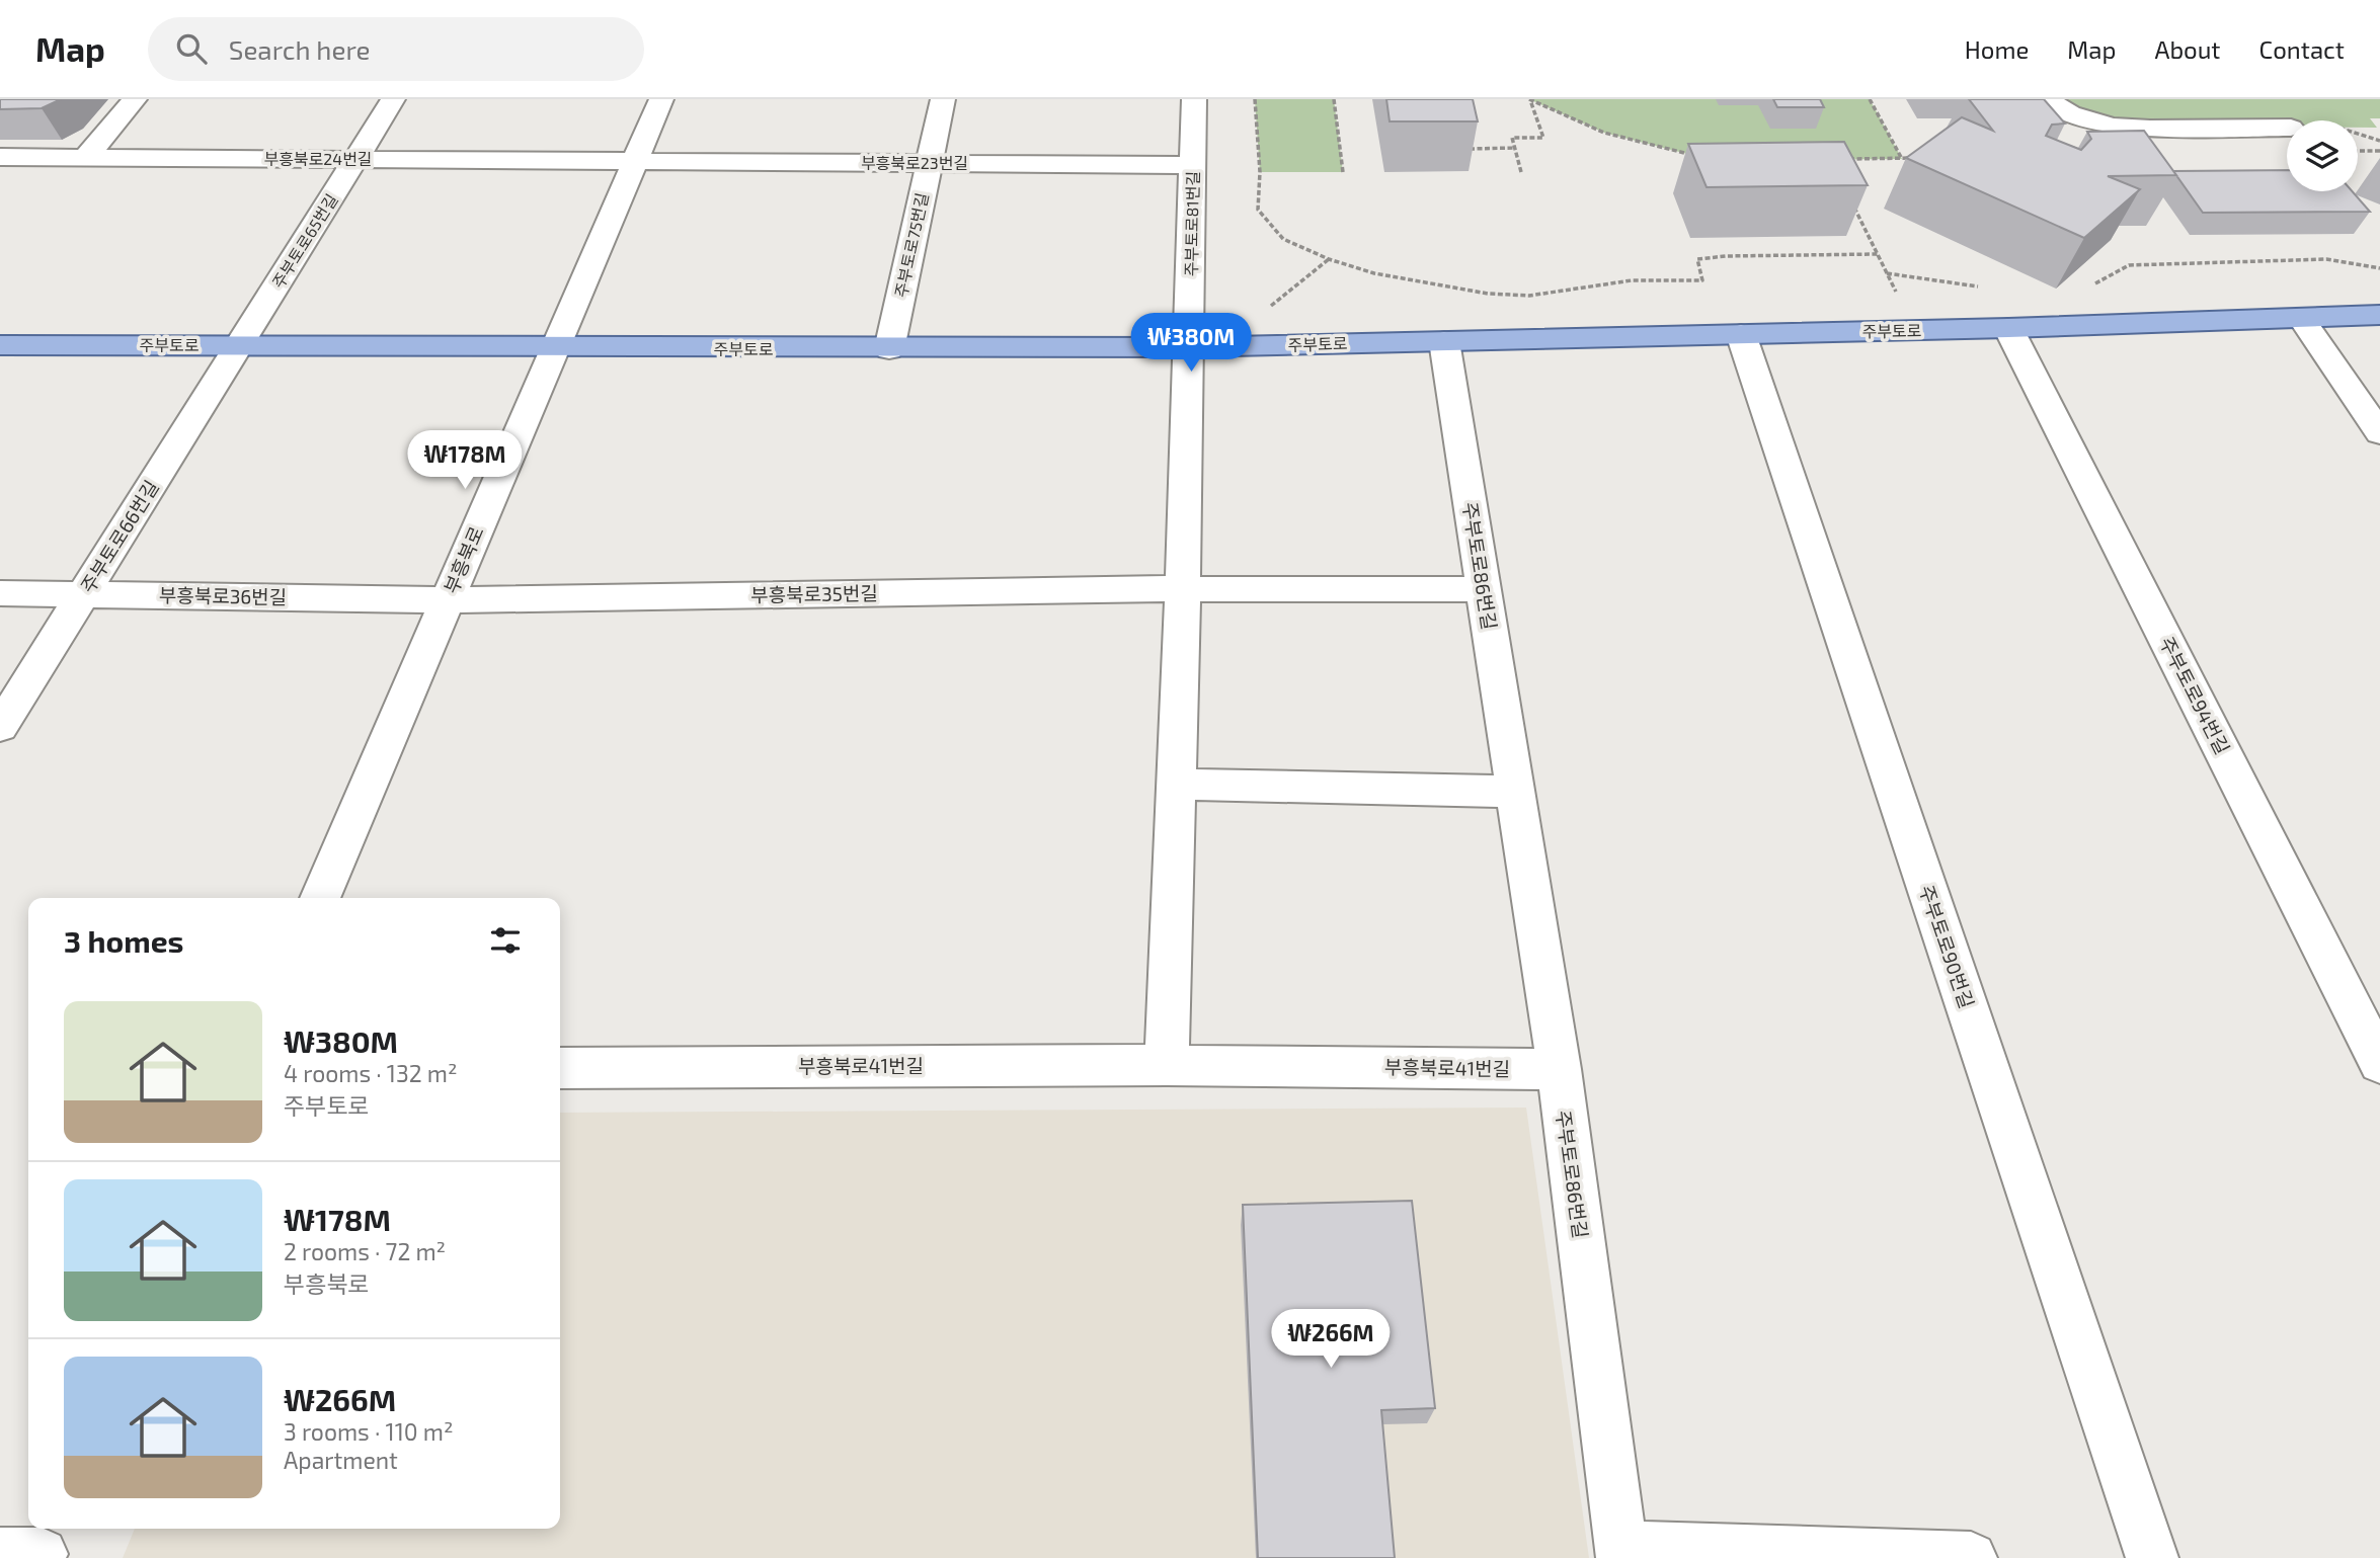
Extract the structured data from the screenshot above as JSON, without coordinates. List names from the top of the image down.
{
  "streets": {
    "main road": ["주부토로"],
    "street": [
      "부흥북로24번길",
      "부흥북로23번길",
      "주부토로81번길",
      "주부토로65번길",
      "주부토로75번길",
      "주부토로66번길",
      "부흥북로",
      "주부토로86번길",
      "부흥북로35번길",
      "부흥북로36번길",
      "주부토로94번길",
      "주부토로90번길",
      "부흥북로41번길"
    ]
  },
  "crossings": [
    ["부흥북로24번길", "부흥북로23번길"],
    ["부흥북로24번길", "주부토로65번길"],
    ["부흥북로24번길", "부흥북로"],
    ["부흥북로23번길", "주부토로81번길"],
    ["부흥북로23번길", "주부토로75번길"],
    ["부흥북로23번길", "부흥북로"],
    ["주부토로81번길", "주부토로"],
    ["주부토로81번길", "부흥북로35번길"],
    ["주부토로65번길", "주부토로"],
    ["주부토로65번길", "주부토로66번길"],
    ["주부토로75번길", "주부토로"],
    ["주부토로", "주부토로66번길"],
    ["주부토로", "부흥북로"],
    ["주부토로", "주부토로86번길"],
    ["주부토로", "주부토로94번길"],
    ["주부토로", "주부토로90번길"],
    ["주부토로66번길", "부흥북로36번길"],
    ["부흥북로", "부흥북로35번길"],
    ["부흥북로", "부흥북로36번길"],
    ["주부토로86번길", "부흥북로35번길"],
    ["주부토로86번길", "부흥북로41번길"],
    ["부흥북로35번길", "부흥북로36번길"]
  ],
  "page": {
    "header": "Map",
    "search": "Search here",
    "nav": [
      "Home",
      "Map",
      "About",
      "Contact"
    ],
    "price": ["₩380M", "₩178M", "₩266M"],
    "heading": "3 homes",
    "list": [
      {
        "name": "₩380M",
        "note": "4 rooms · 132 m² · 주부토로"
      },
      {
        "name": "₩178M",
        "note": "2 rooms · 72 m² · 부흥북로"
      },
      {
        "name": "₩266M",
        "note": "3 rooms · 110 m² · Apartment"
      }
    ]
  }
}
